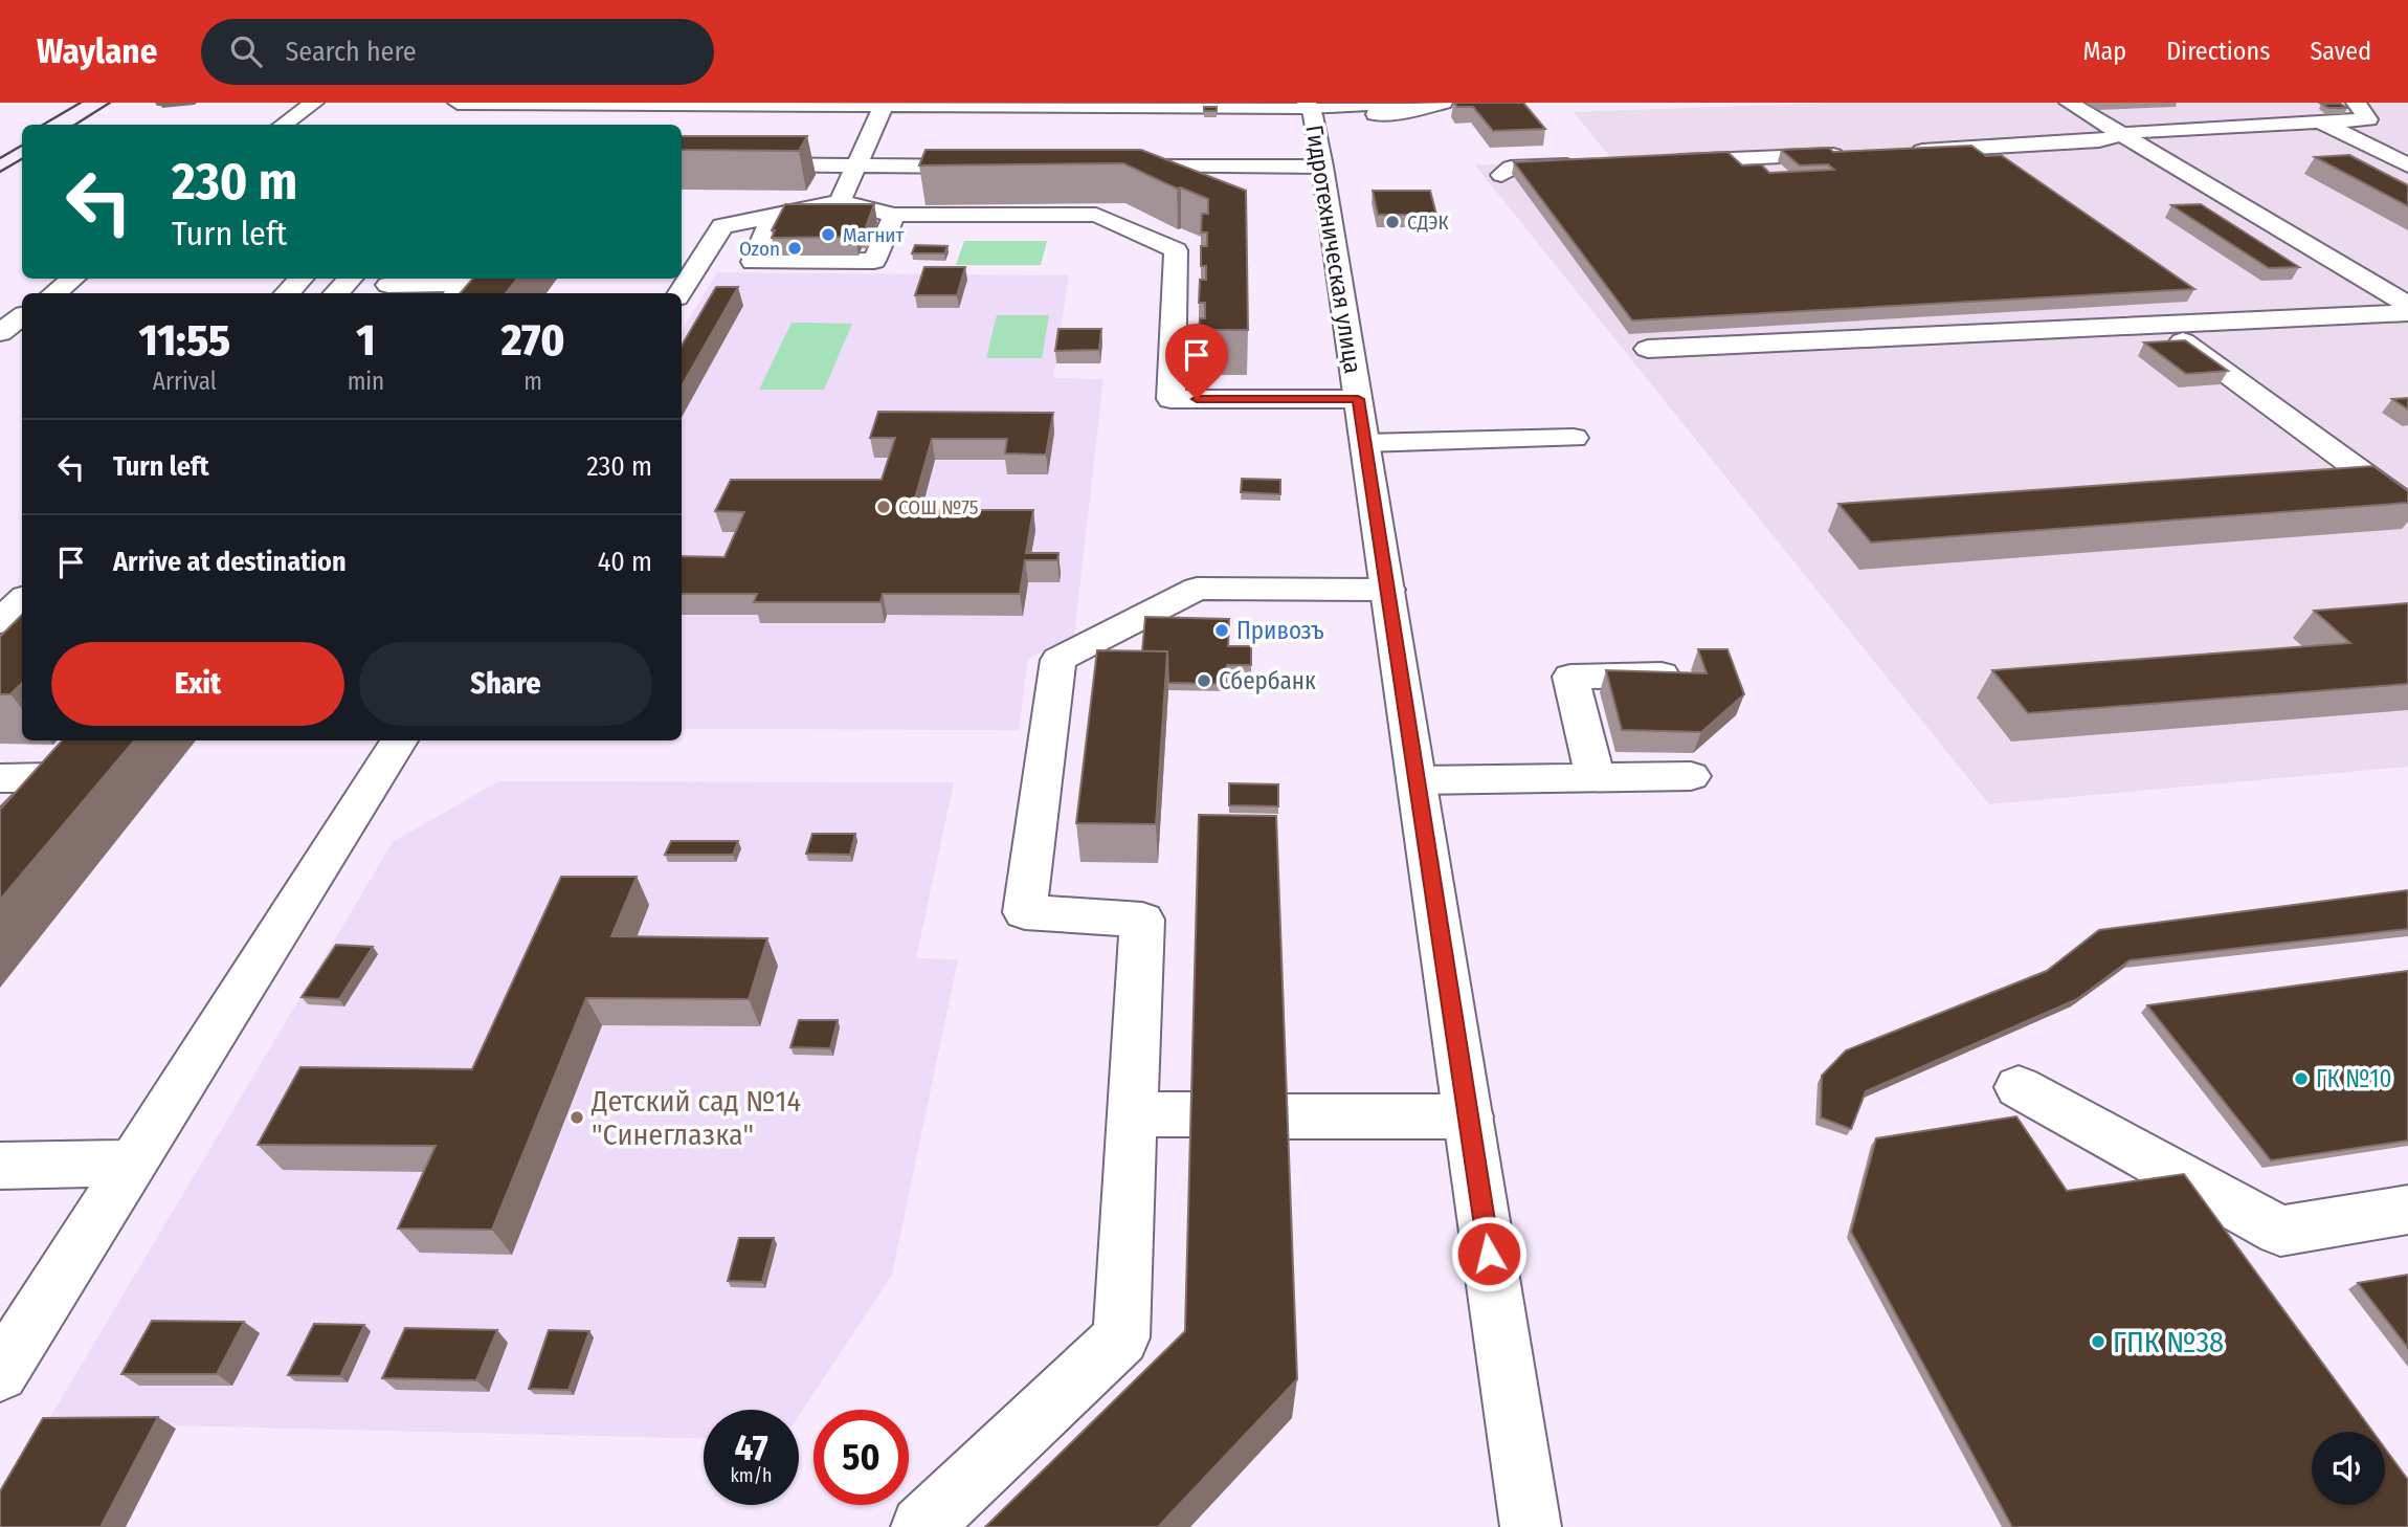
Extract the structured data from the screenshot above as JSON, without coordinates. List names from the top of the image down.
{
  "streets": {
    "street": ["Гидротехническая улица"]
  },
  "places": [
    "СДЭК",
    "Магнит",
    "Ozon",
    "СОШ №75",
    "Привозъ",
    "Сбербанк",
    "ГК №10",
    "Детский сад №14 \"Синеглазка\"",
    "ГПК №38"
  ],
  "page": {
    "header": "Waylane",
    "search": "Search here",
    "nav": ["Map", "Directions", "Saved"],
    "turn": ["230 m", "Turn left"],
    "eta": [
      "11:55",
      "Arrival",
      "1",
      "min",
      "270",
      "m"
    ],
    "list": [
      {
        "name": "Turn left",
        "value": "230 m"
      },
      {
        "name": "Arrive at destination",
        "value": "40 m"
      }
    ],
    "buttons": ["Exit", "Share"],
    "speed": "47 km/h",
    "limit": "50"
  }
}
